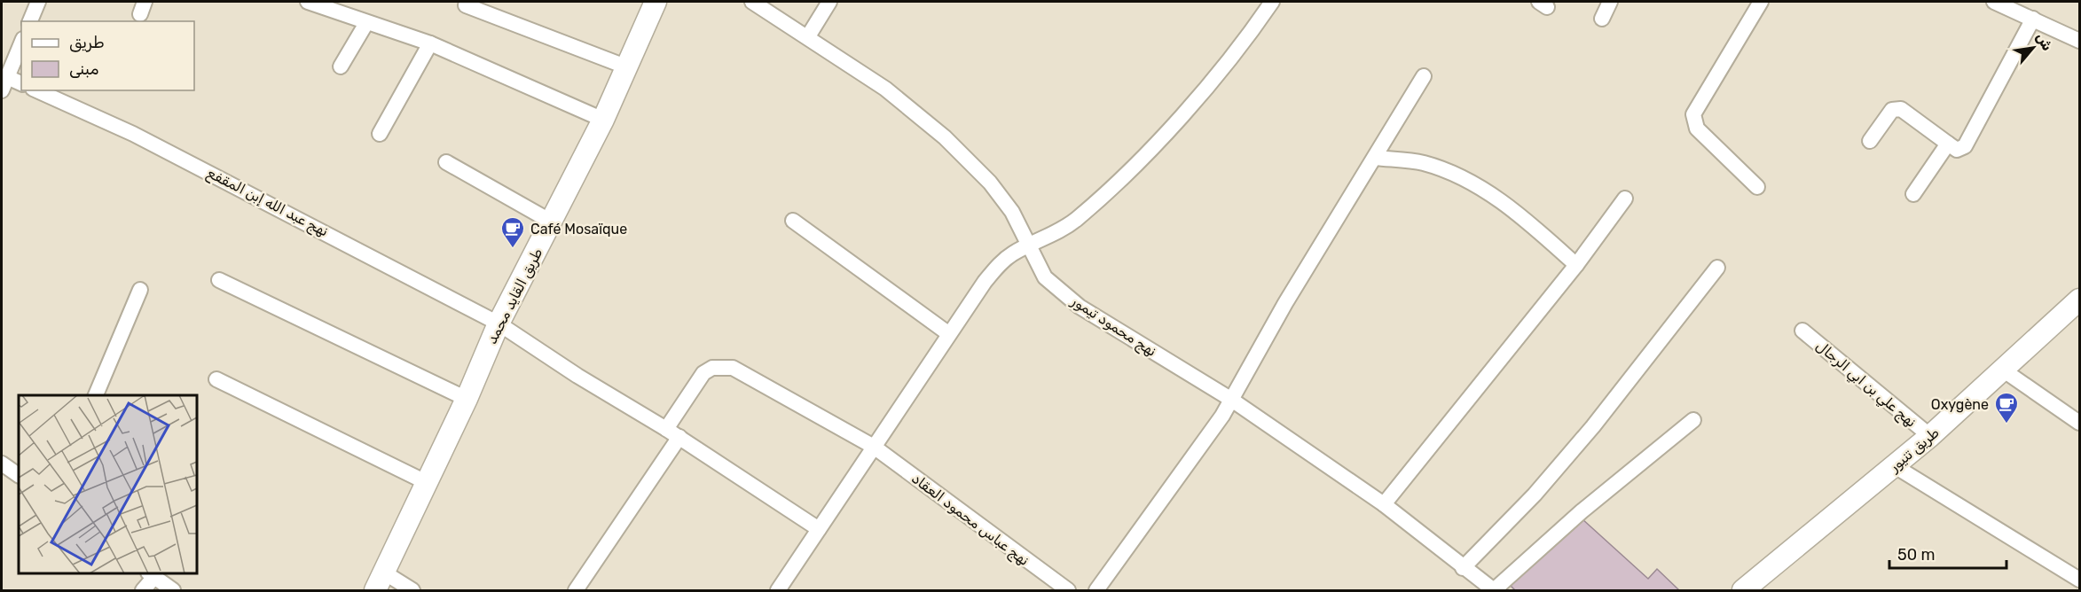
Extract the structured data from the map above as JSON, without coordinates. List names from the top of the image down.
{
  "streets": {
    "main road": ["طريق القايد محمد", "طريق تنيور"],
    "street": [
      "نهج عبد الله إبن المقفع",
      "نهج محمود تيمور",
      "نهج علي بن ابي الرجال",
      "نهج عباس محمود العقاد"
    ]
  },
  "crossings": [
    ["نهج عبد الله إبن المقفع", "طريق القايد محمد"],
    ["نهج عبد الله إبن المقفع", "نهج عباس محمود العقاد"],
    ["نهج علي بن ابي الرجال", "طريق تنيور"]
  ],
  "places": {
    "cafe": ["Café Mosaïque", "Oxygène"]
  },
  "legend": ["طريق", "مبنى"],
  "scale_bar": "50 m",
  "north": "top right"
}
